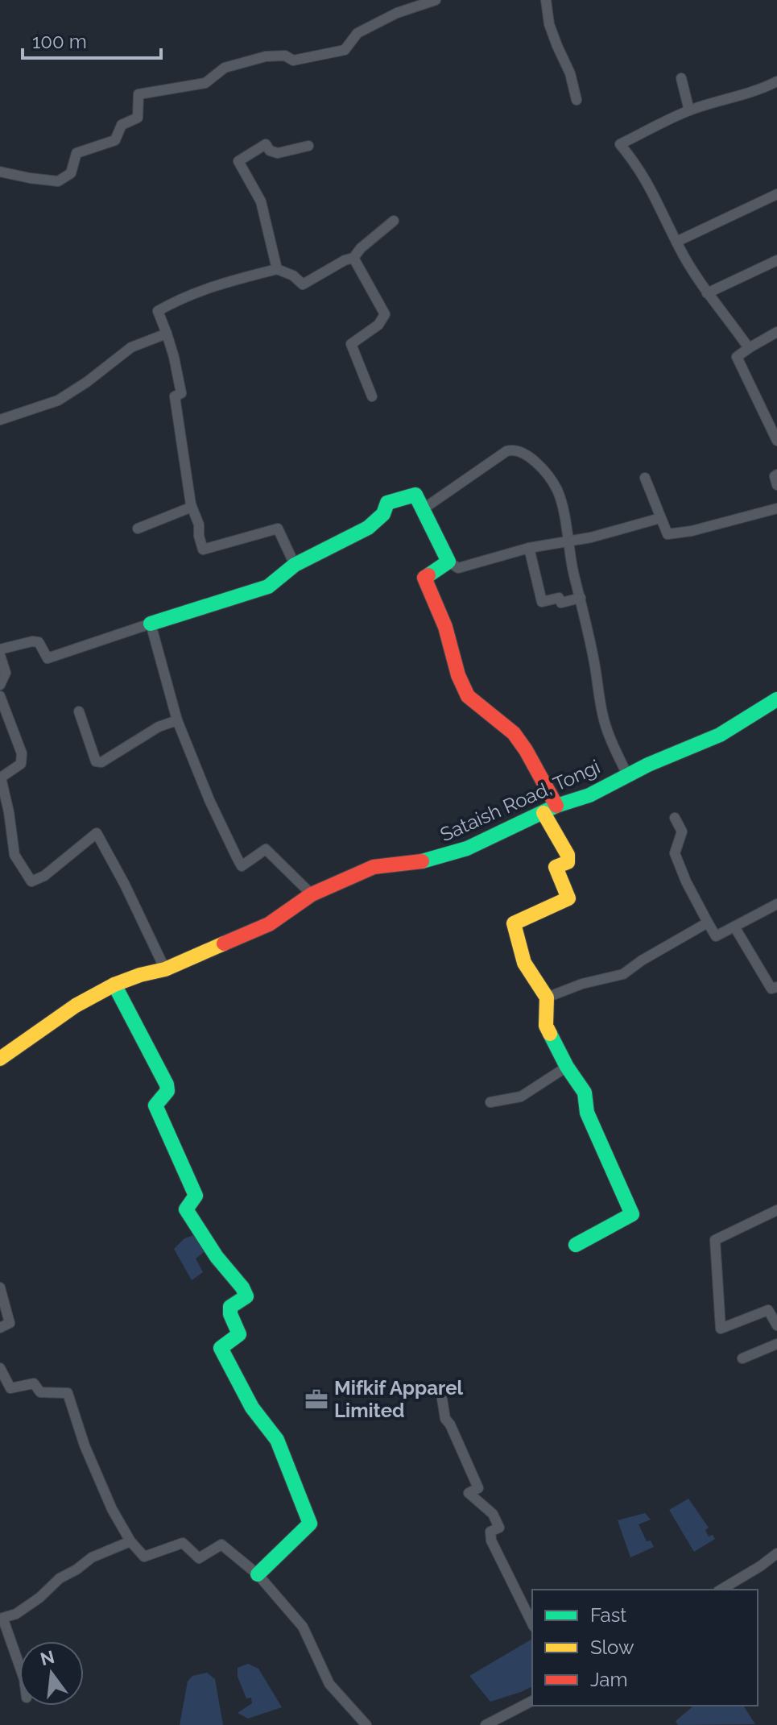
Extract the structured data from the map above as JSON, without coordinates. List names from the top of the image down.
{
  "streets": {
    "street": ["Sataish Road, Tongi"]
  },
  "places": {
    "office": ["Mifkif Apparel Limited"]
  },
  "legend": ["Fast", "Slow", "Jam"],
  "scale_bar": "100 m",
  "north": "top"
}
